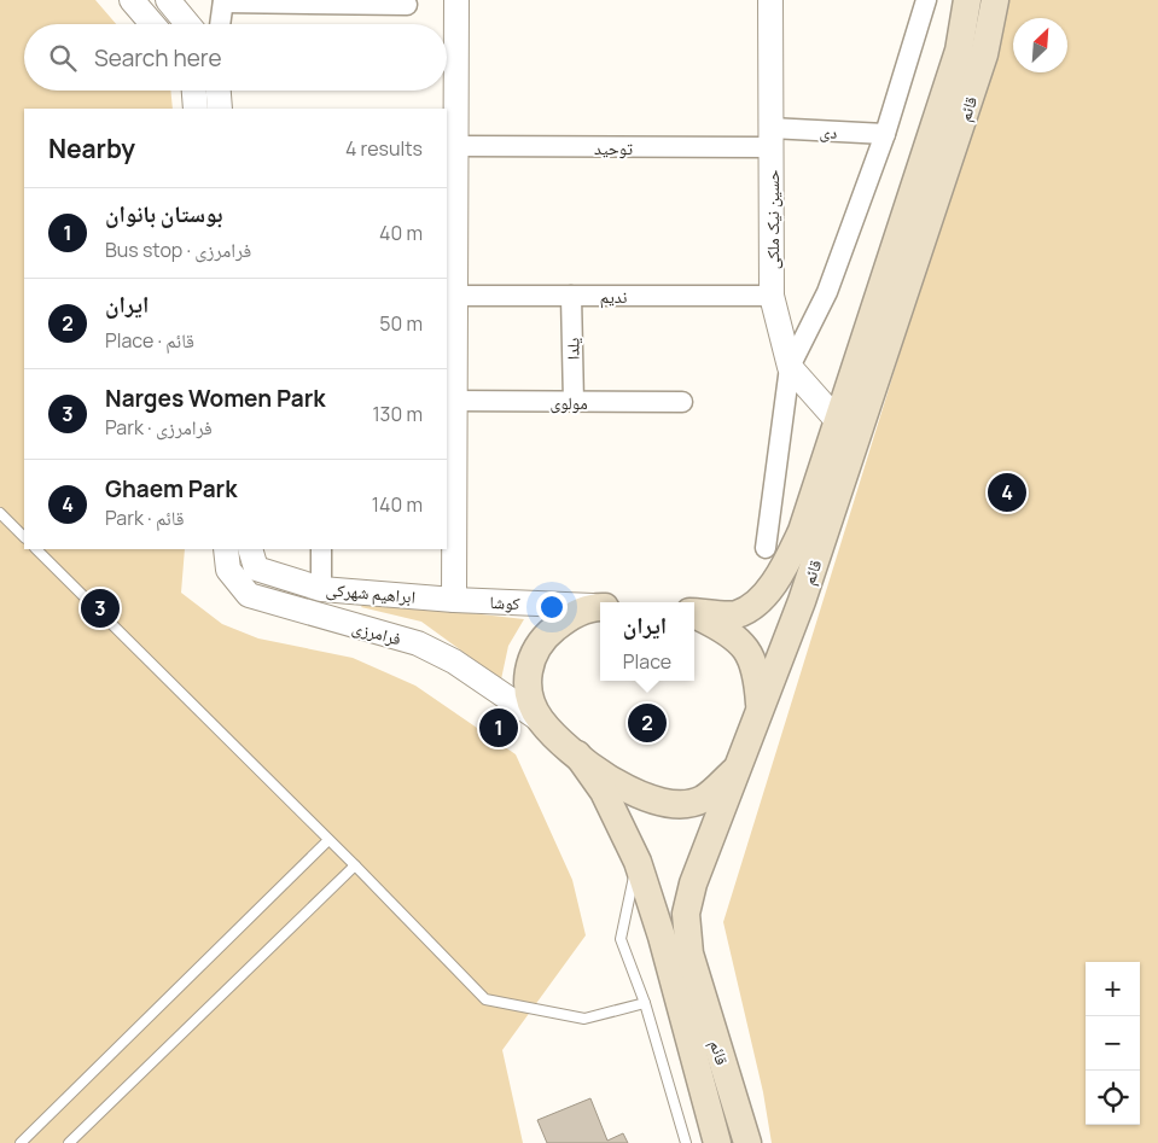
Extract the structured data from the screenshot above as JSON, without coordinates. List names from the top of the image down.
{
  "streets": {
    "main road": ["قائم"],
    "street": [
      "دی",
      "توحید",
      "حسین نیک ملکی",
      "ندیم",
      "یلدا",
      "مولوی",
      "ابراهیم شهرکی",
      "کوشا",
      "فرامرزی"
    ]
  },
  "crossings": [
    ["قائم", "حسین نیک ملکی"],
    ["دی", "توحید"],
    ["دی", "حسین نیک ملکی"],
    ["توحید", "حسین نیک ملکی"],
    ["حسین نیک ملکی", "ندیم"],
    ["ندیم", "یلدا"],
    ["یلدا", "مولوی"],
    ["ابراهیم شهرکی", "کوشا"]
  ],
  "north": "top right",
  "page": {
    "search": "Search here",
    "heading": ["Nearby", "4 results"],
    "list": [
      {
        "mark": "1",
        "name": "بوستان بانوان",
        "note": "Bus stop · فرامرزی",
        "value": "40 m"
      },
      {
        "mark": "2",
        "name": "ایران",
        "note": "Place · قائم",
        "value": "50 m"
      },
      {
        "mark": "3",
        "name": "Narges Women Park",
        "note": "Park · فرامرزی",
        "value": "130 m"
      },
      {
        "mark": "4",
        "name": "Ghaem Park",
        "note": "Park · قائم",
        "value": "140 m"
      }
    ],
    "pins": [
      "4",
      "3",
      "2",
      "1"
    ],
    "popup": ["ایران", "Place"],
    "map_buttons": ["+", "−"]
  }
}
